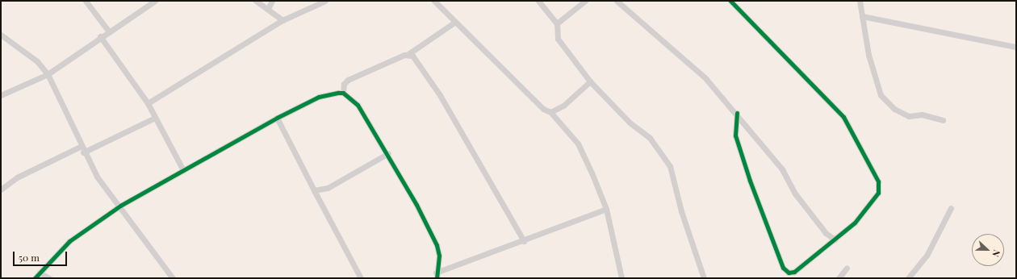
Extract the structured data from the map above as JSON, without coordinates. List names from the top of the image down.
{
  "scale_bar": "50 m",
  "north": "right"
}
